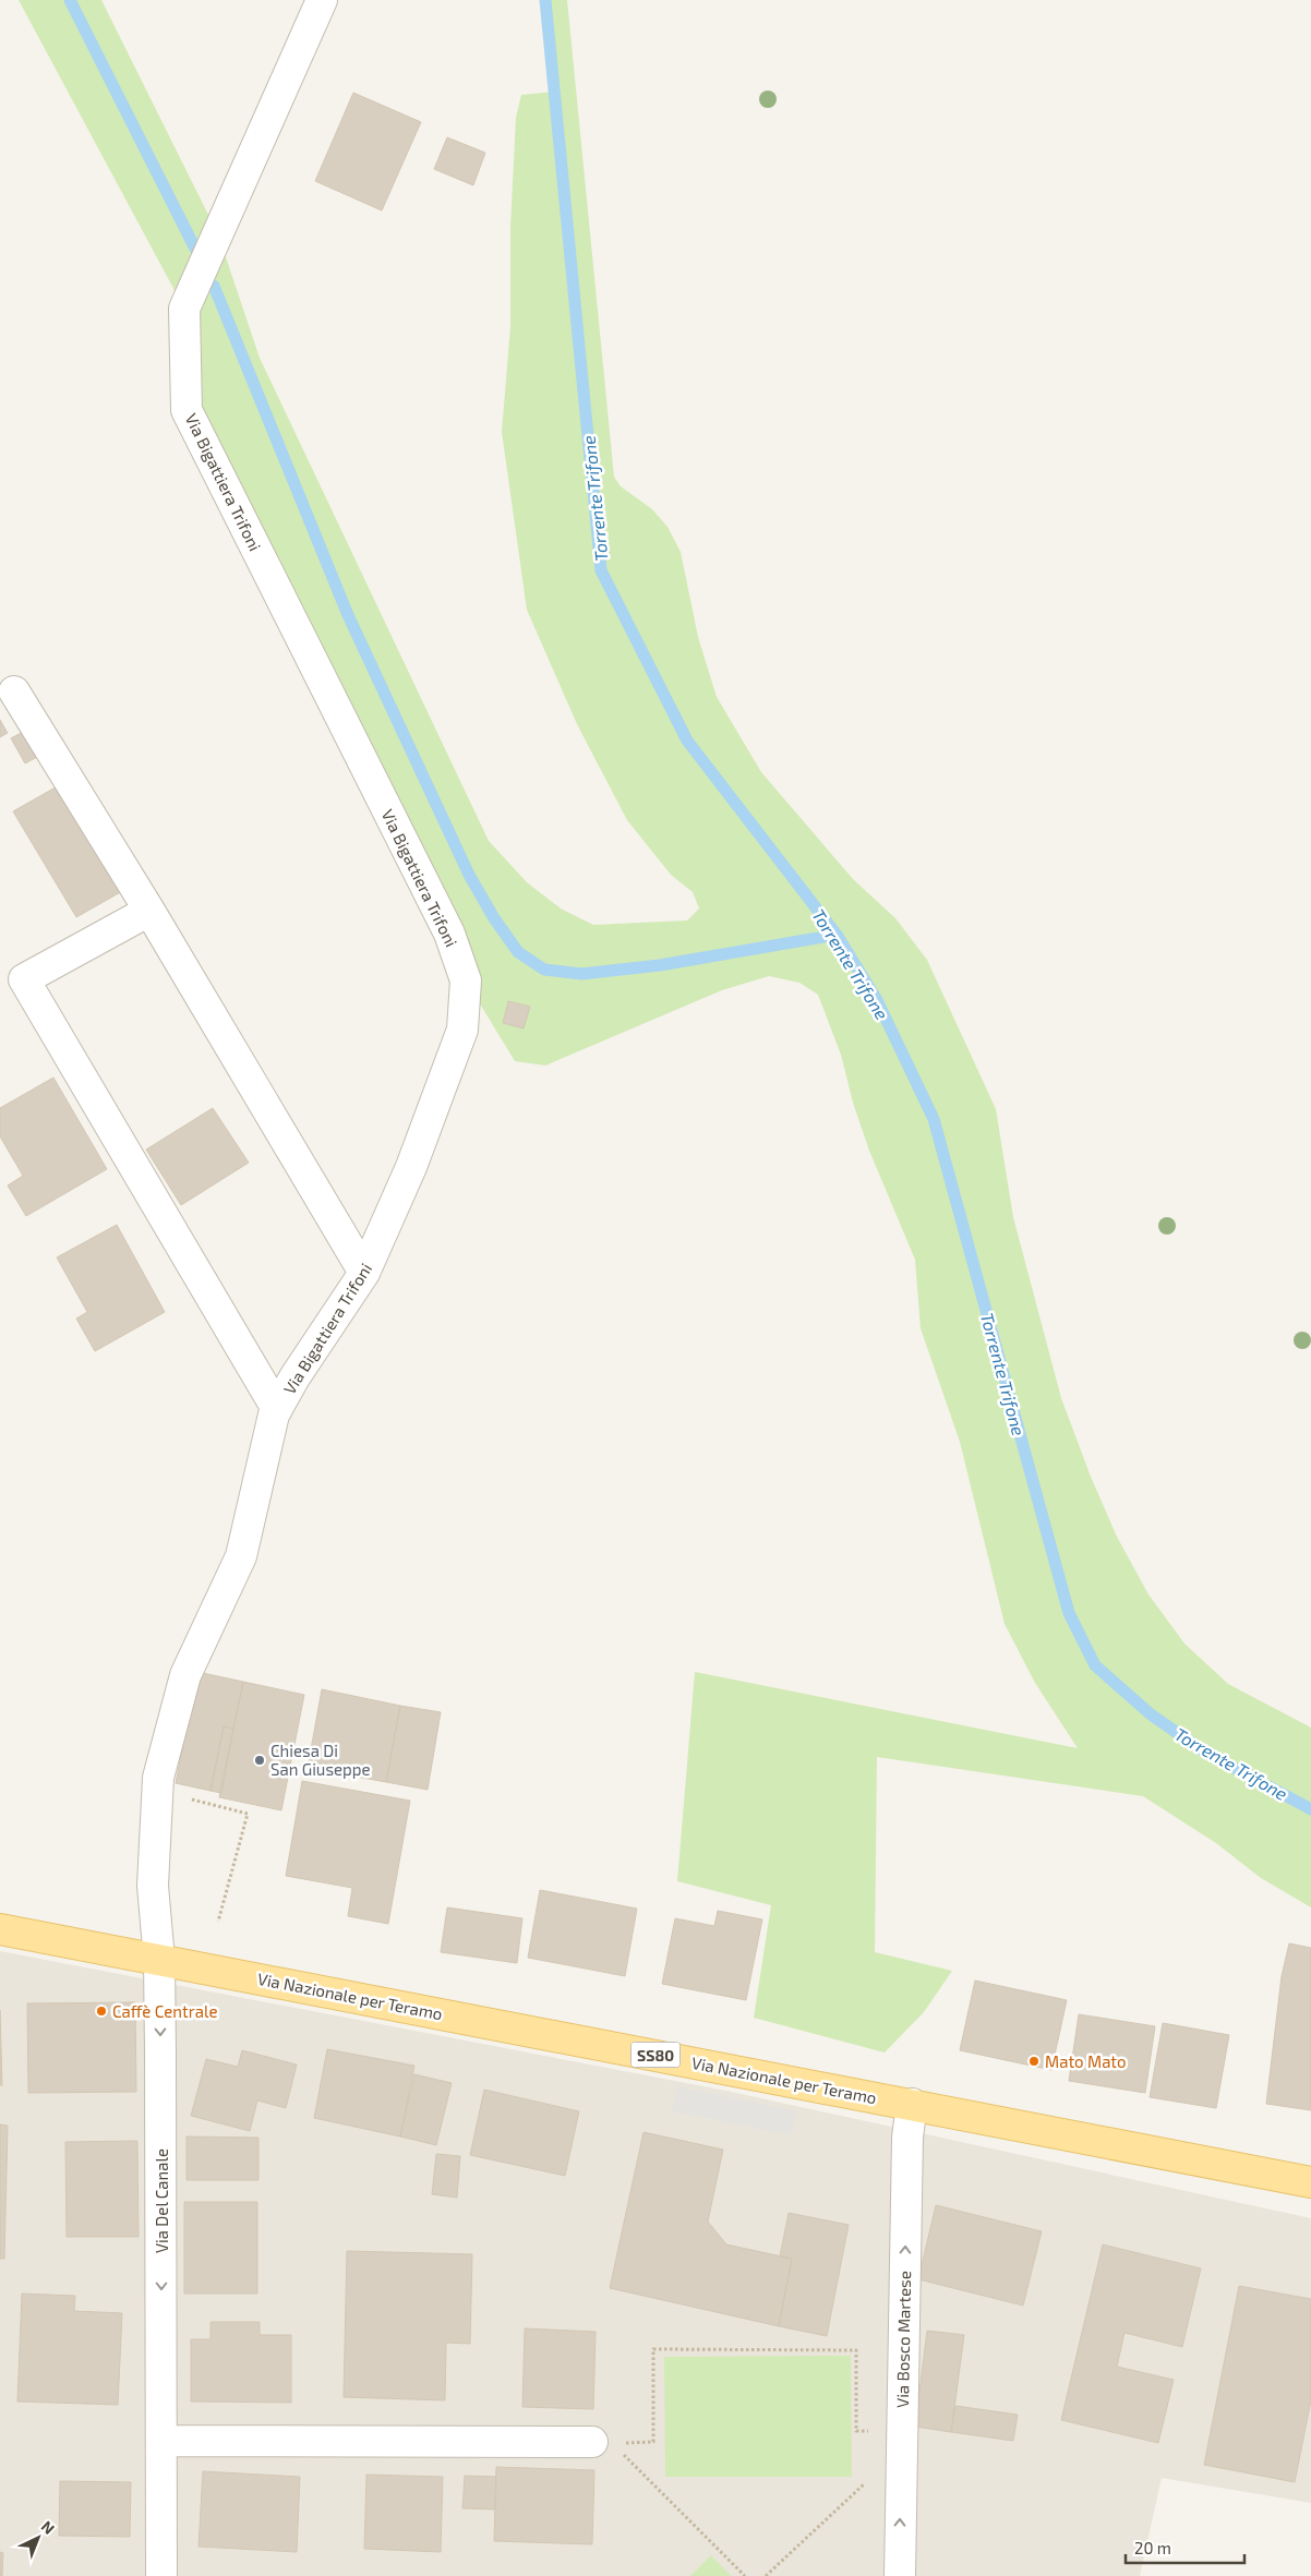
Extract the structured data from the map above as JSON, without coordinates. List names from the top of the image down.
{
  "streets": {
    "main road": ["Via Nazionale per Teramo", "SS80"],
    "street": ["Via Bigattiera Trifoni", "Via Del Canale", "Via Bosco Martese"]
  },
  "crossings": [
    ["Via Bigattiera Trifoni", "Via Nazionale per Teramo"],
    ["Via Bigattiera Trifoni", "Via Del Canale"],
    ["Via Nazionale per Teramo", "Via Del Canale"],
    ["Via Nazionale per Teramo", "Via Bosco Martese"]
  ],
  "one_way": ["Via Del Canale", "Via Bosco Martese"],
  "water": ["Torrente Trifone"],
  "places": ["Chiesa Di San Giuseppe", "Caffè Centrale", "Mato Mato"],
  "scale_bar": "20 m",
  "north": "top right"
}
